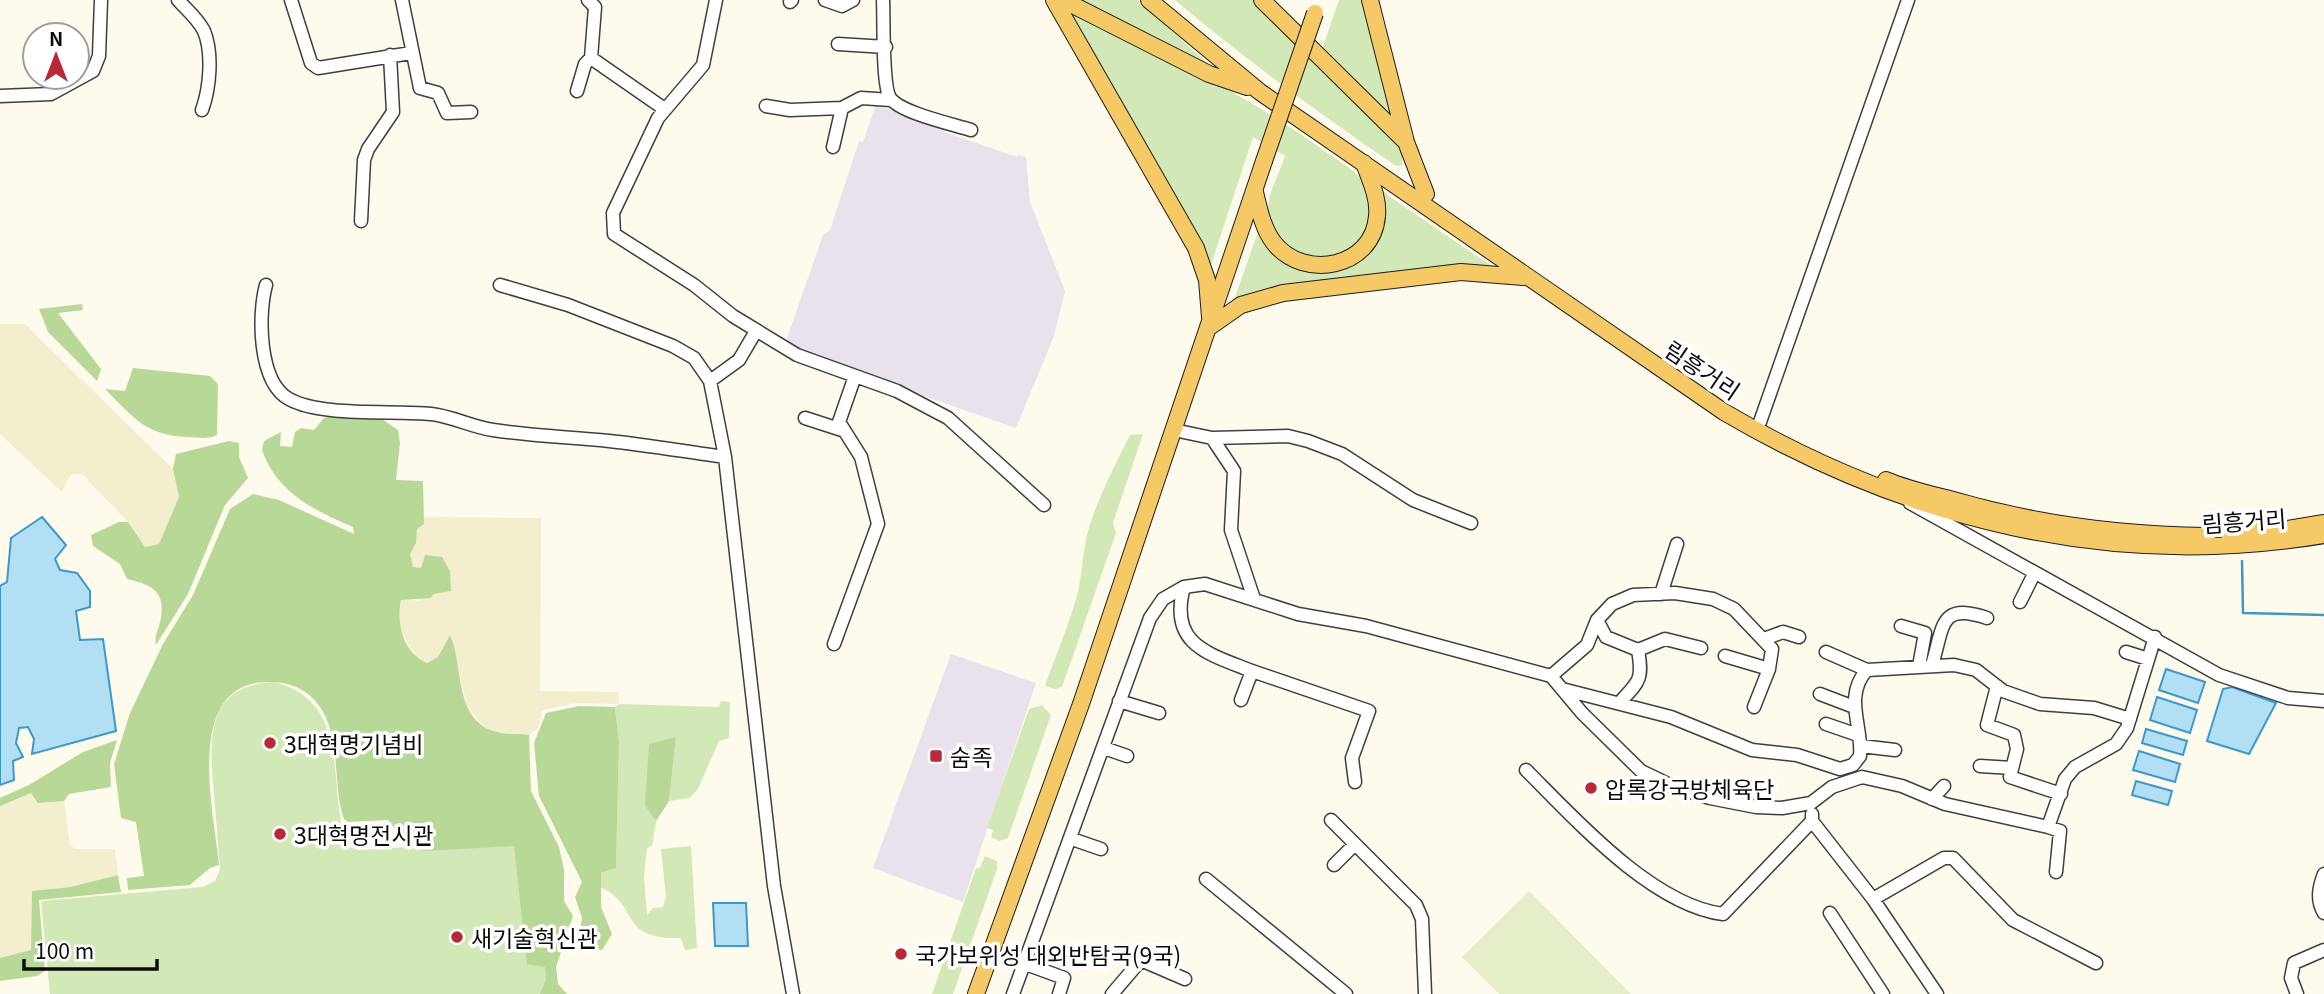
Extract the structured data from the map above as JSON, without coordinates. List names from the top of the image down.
{
  "streets": {
    "main road": ["림흥거리"]
  },
  "places": {
    "other": [
      "3대혁명기념비",
      "압록강국방체육단",
      "3대혁명전시관",
      "새기술혁신관",
      "국가보위성 대외반탐국(9국)"
    ],
    "transit": ["숨족"]
  },
  "scale_bar": "100 m",
  "north": "top"
}
